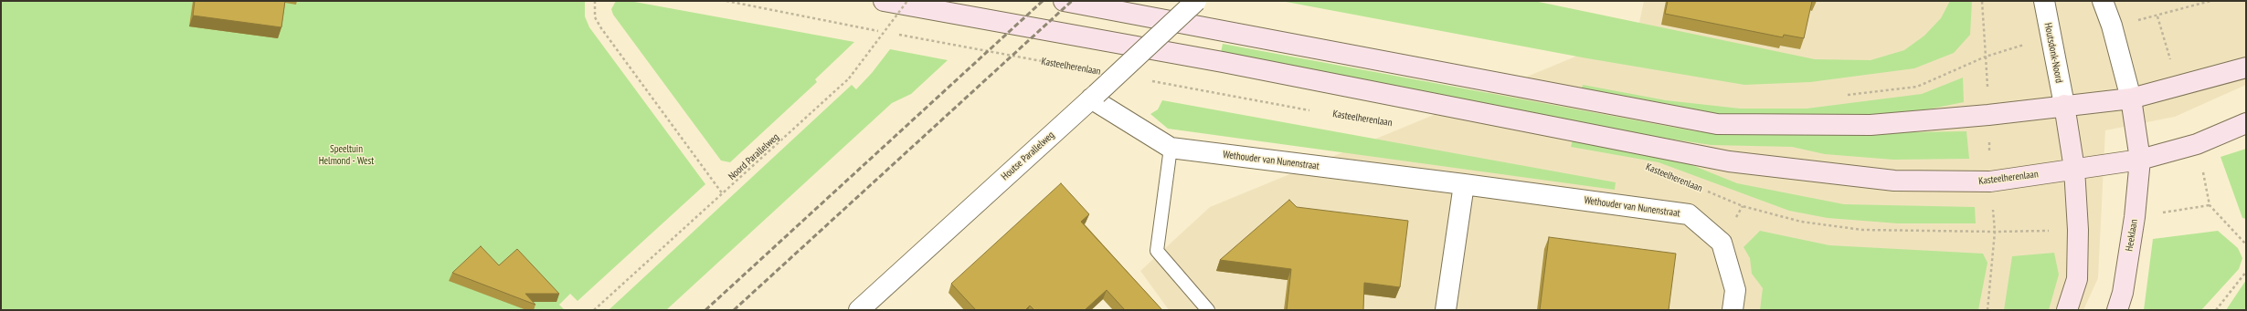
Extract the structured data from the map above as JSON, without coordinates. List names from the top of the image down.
{
  "streets": {
    "main road": ["Kasteelherenlaan", "Heeklaan"],
    "street": ["Houtsdonk-Noord", "Houtse Parallelweg", "Wethouder van Nunenstraat"],
    "path": ["Noord Parallelweg"]
  },
  "crossings": [
    ["Houtse Parallelweg", "Wethouder van Nunenstraat"]
  ],
  "parks": ["Speeltuin Helmond - West"]
}
